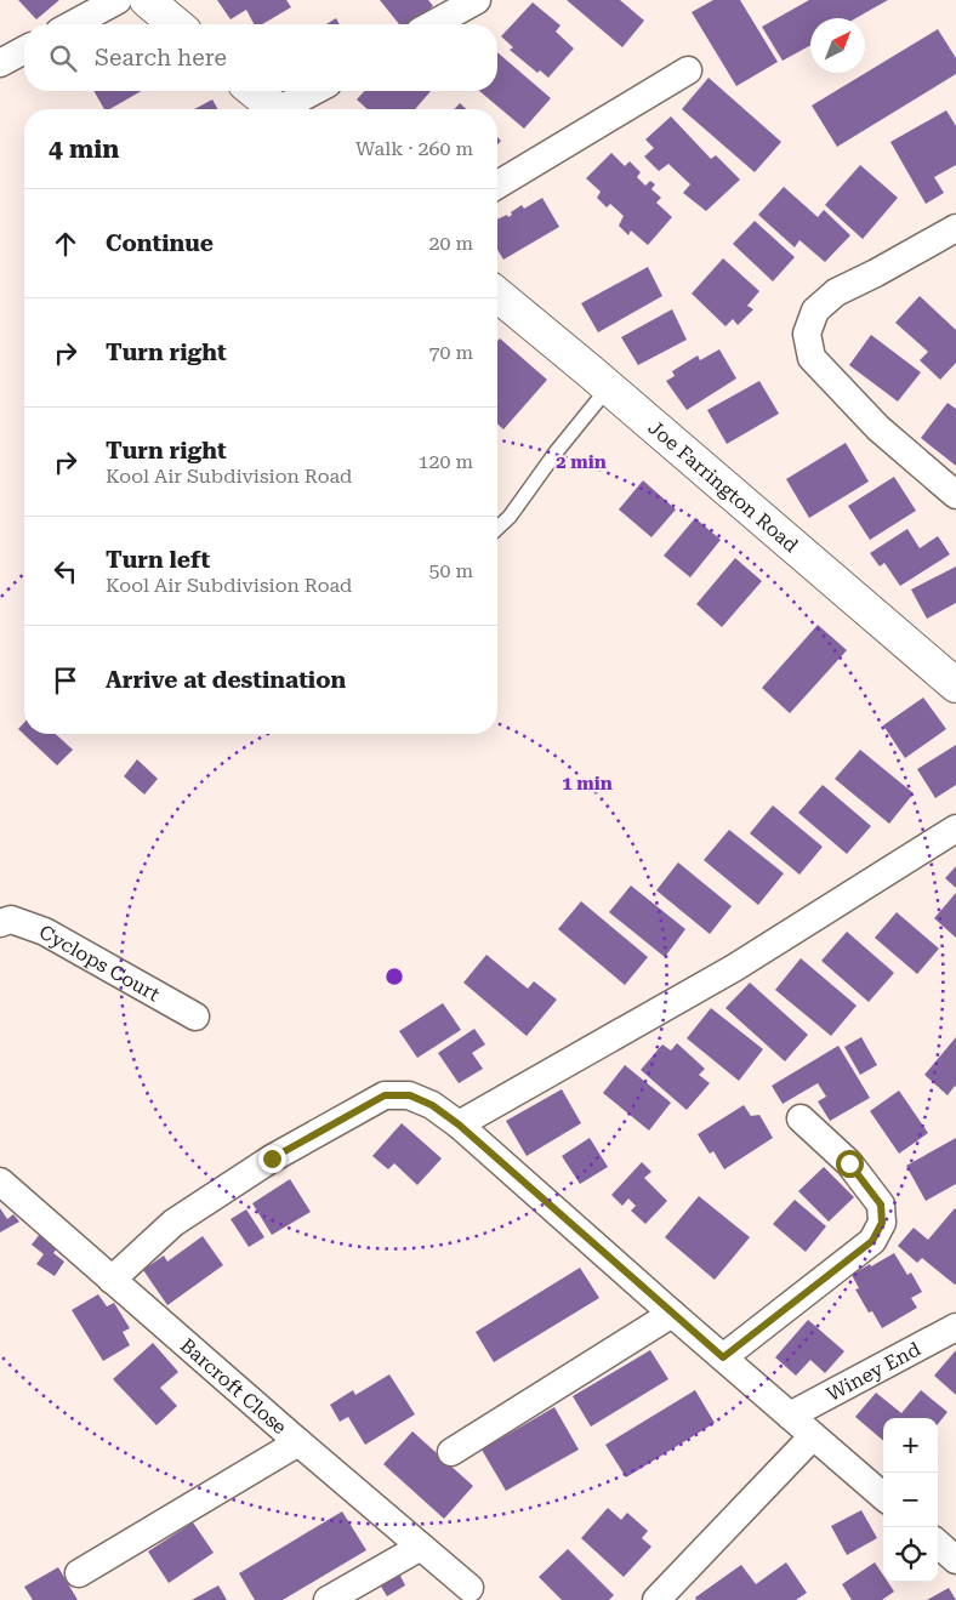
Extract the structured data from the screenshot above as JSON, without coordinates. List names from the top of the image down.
{
  "streets": {
    "main road": ["Joe Farrington Road"],
    "street": ["Cyclops Court", "Winey End", "Barcroft Close"]
  },
  "north": "top right",
  "page": {
    "search": "Search here",
    "heading": ["4 min", "Walk · 260 m"],
    "list": [
      ["Continue", "20 m"],
      ["Turn right", "70 m"],
      ["Turn right", "Kool Air Subdivision Road", "120 m"],
      ["Turn left", "Kool Air Subdivision Road", "50 m"],
      "Arrive at destination"
    ],
    "map_buttons": ["+", "−"]
  },
  "rings": ["2 min", "1 min"]
}
